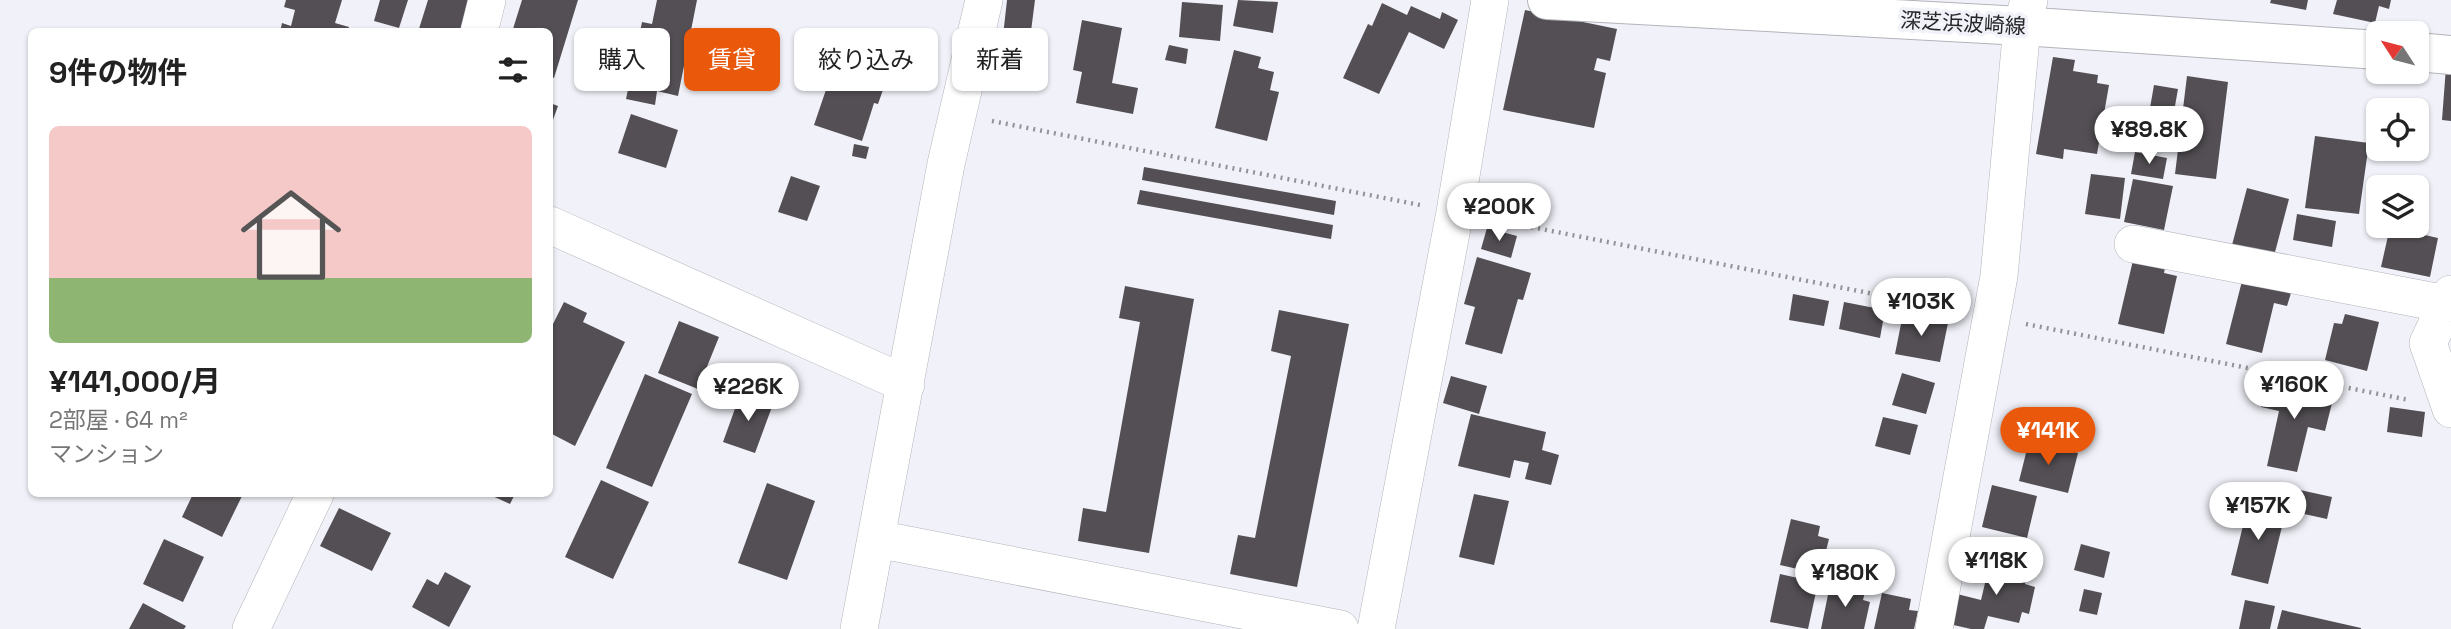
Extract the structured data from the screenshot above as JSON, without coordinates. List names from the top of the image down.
{
  "streets": {
    "main road": ["深芝浜波崎線"]
  },
  "north": "top left",
  "page": {
    "chip": [
      "購入",
      "賃貸",
      "絞り込み",
      "新着"
    ],
    "heading": "9件の物件",
    "price": [
      "¥89.8K",
      "¥200K",
      "¥103K",
      "¥160K",
      "¥226K",
      "¥141K",
      "¥157K",
      "¥118K",
      "¥180K"
    ],
    "list": [
      {
        "name": "¥141,000/月",
        "note": "2部屋 · 64 m² · マンション"
      }
    ]
  }
}
